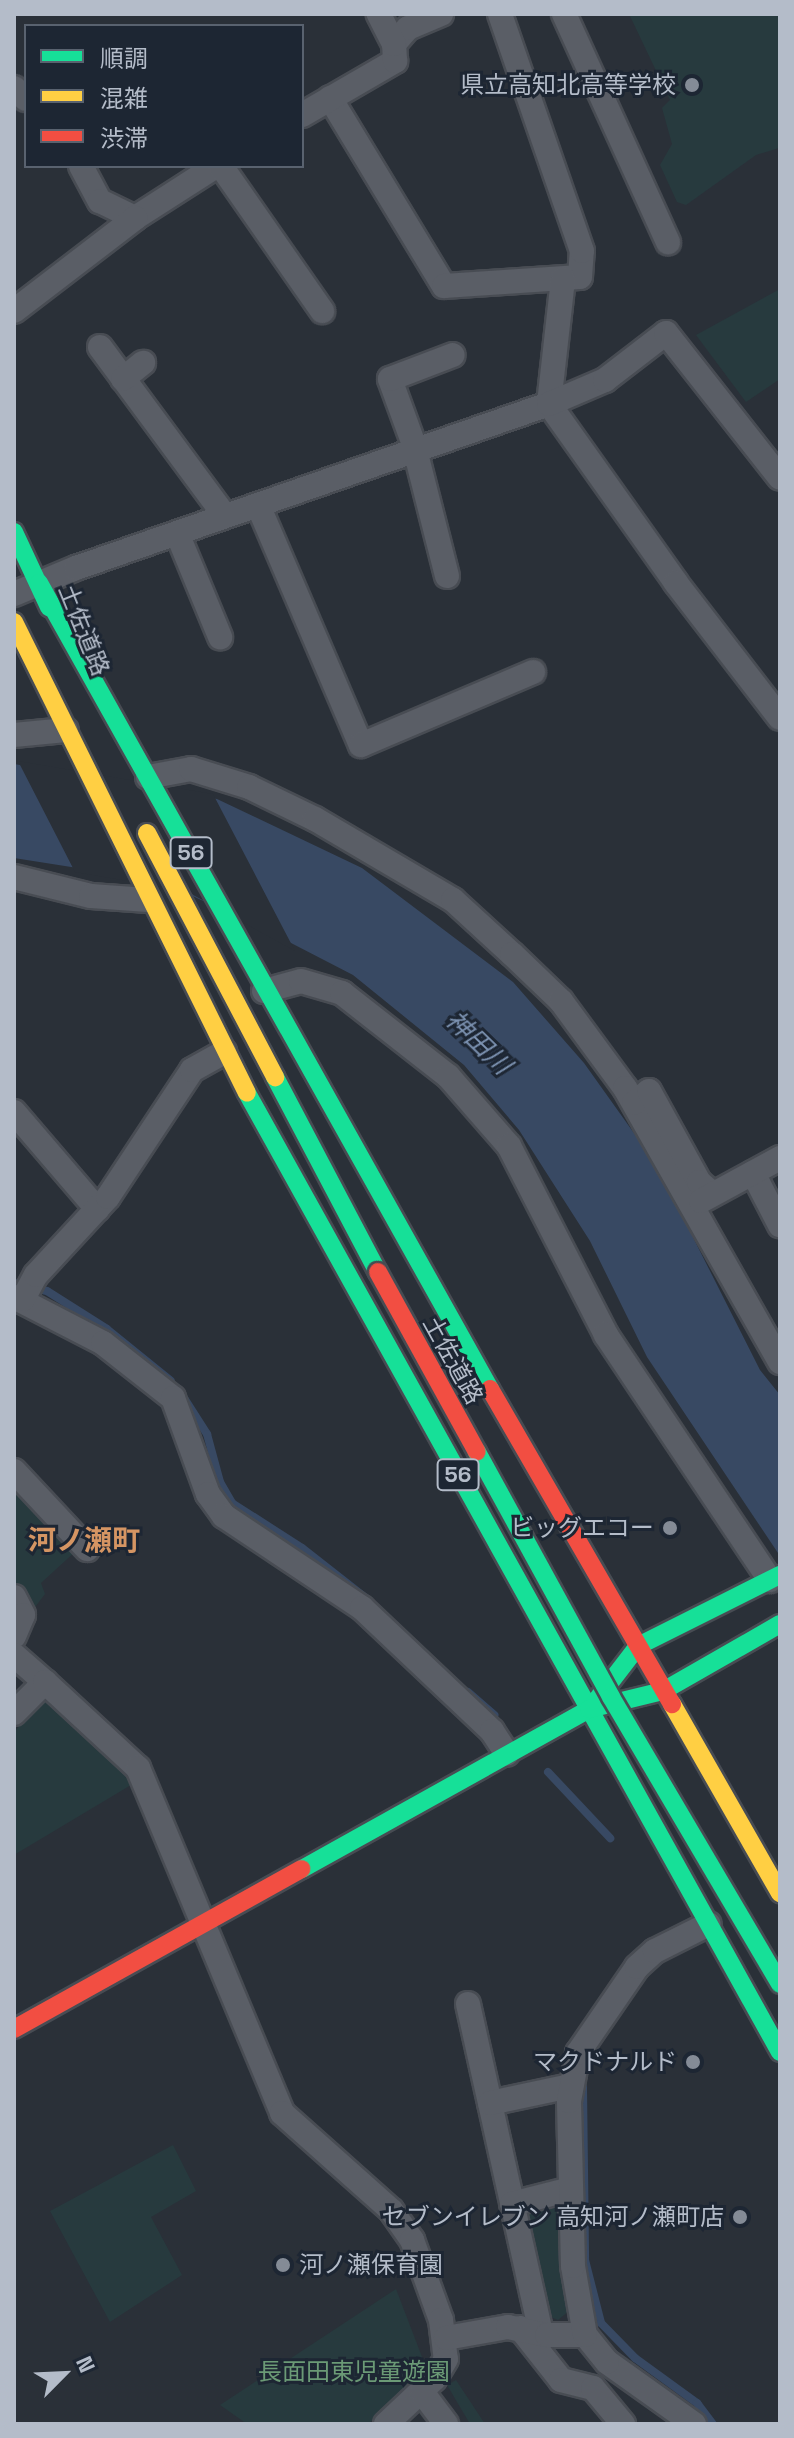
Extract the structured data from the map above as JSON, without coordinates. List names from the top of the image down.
{
  "streets": {
    "main road": ["土佐道路", "56"]
  },
  "crossings": [
    ["土佐道路", "56"]
  ],
  "districts": ["河ノ瀬町"],
  "water": ["神田川"],
  "parks": ["長面田東児童遊園"],
  "places": [
    "県立高知北高等学校",
    "ビッグエコー",
    "マクドナルド",
    "セブンイレブン 高知河ノ瀬町店",
    "河ノ瀬保育園"
  ],
  "legend": ["順調", "混雑", "渋滞"],
  "north": "top right"
}
